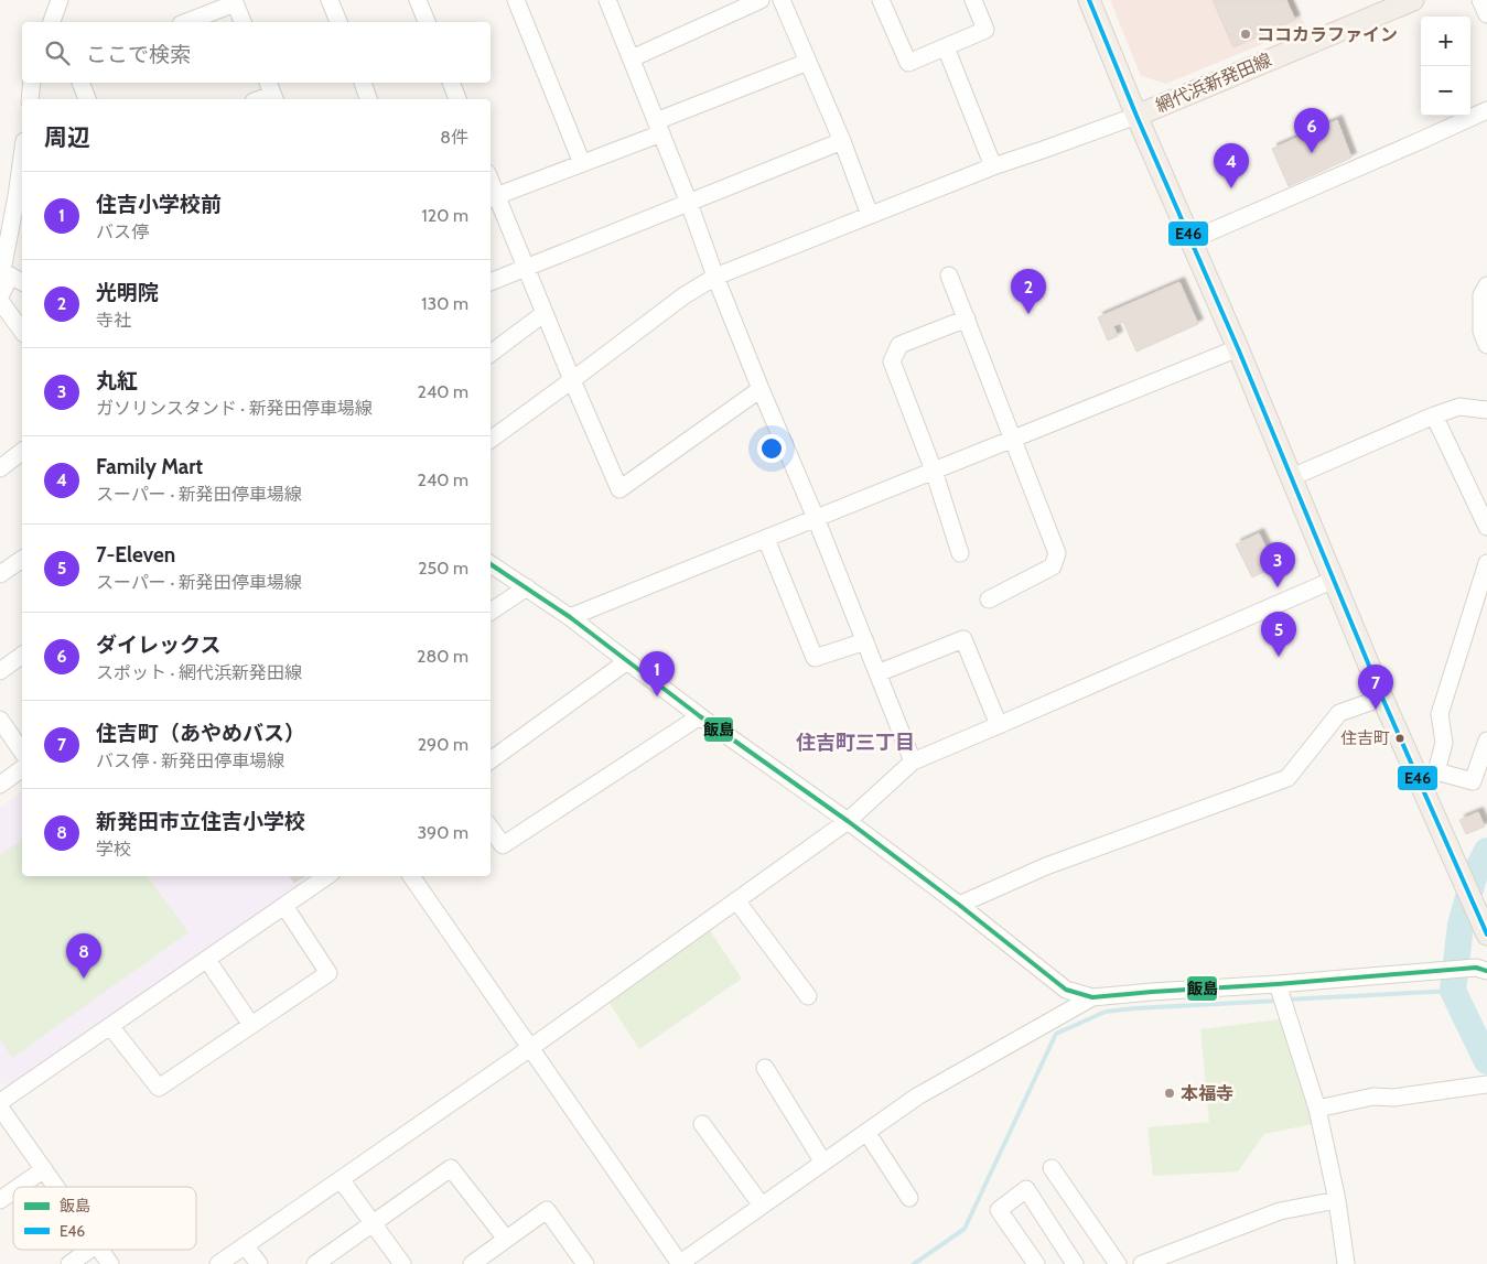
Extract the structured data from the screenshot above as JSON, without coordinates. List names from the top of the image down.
{
  "streets": {
    "main road": ["網代浜新発田線"]
  },
  "districts": ["住吉町三丁目"],
  "places": ["ココカラファイン", "住吉町", "本福寺"],
  "lines": ["transit line E46", "transit line 飯島"],
  "legend": ["飯島", "E46"],
  "page": {
    "map_buttons": ["+", "−"],
    "search": "ここで検索",
    "heading": ["周辺", "8件"],
    "pins": [
      "6",
      "4",
      "2",
      "3",
      "5",
      "1",
      "7",
      "8"
    ],
    "list": [
      {
        "mark": "1",
        "name": "住吉小学校前",
        "note": "バス停",
        "value": "120 m"
      },
      {
        "mark": "2",
        "name": "光明院",
        "note": "寺社",
        "value": "130 m"
      },
      {
        "mark": "3",
        "name": "丸紅",
        "note": "ガソリンスタンド · 新発田停車場線",
        "value": "240 m"
      },
      {
        "mark": "4",
        "name": "Family Mart",
        "note": "スーパー · 新発田停車場線",
        "value": "240 m"
      },
      {
        "mark": "5",
        "name": "7-Eleven",
        "note": "スーパー · 新発田停車場線",
        "value": "250 m"
      },
      {
        "mark": "6",
        "name": "ダイレックス",
        "note": "スポット · 網代浜新発田線",
        "value": "280 m"
      },
      {
        "mark": "7",
        "name": "住吉町（あやめバス）",
        "note": "バス停 · 新発田停車場線",
        "value": "290 m"
      },
      {
        "mark": "8",
        "name": "新発田市立住吉小学校",
        "note": "学校",
        "value": "390 m"
      }
    ]
  }
}
